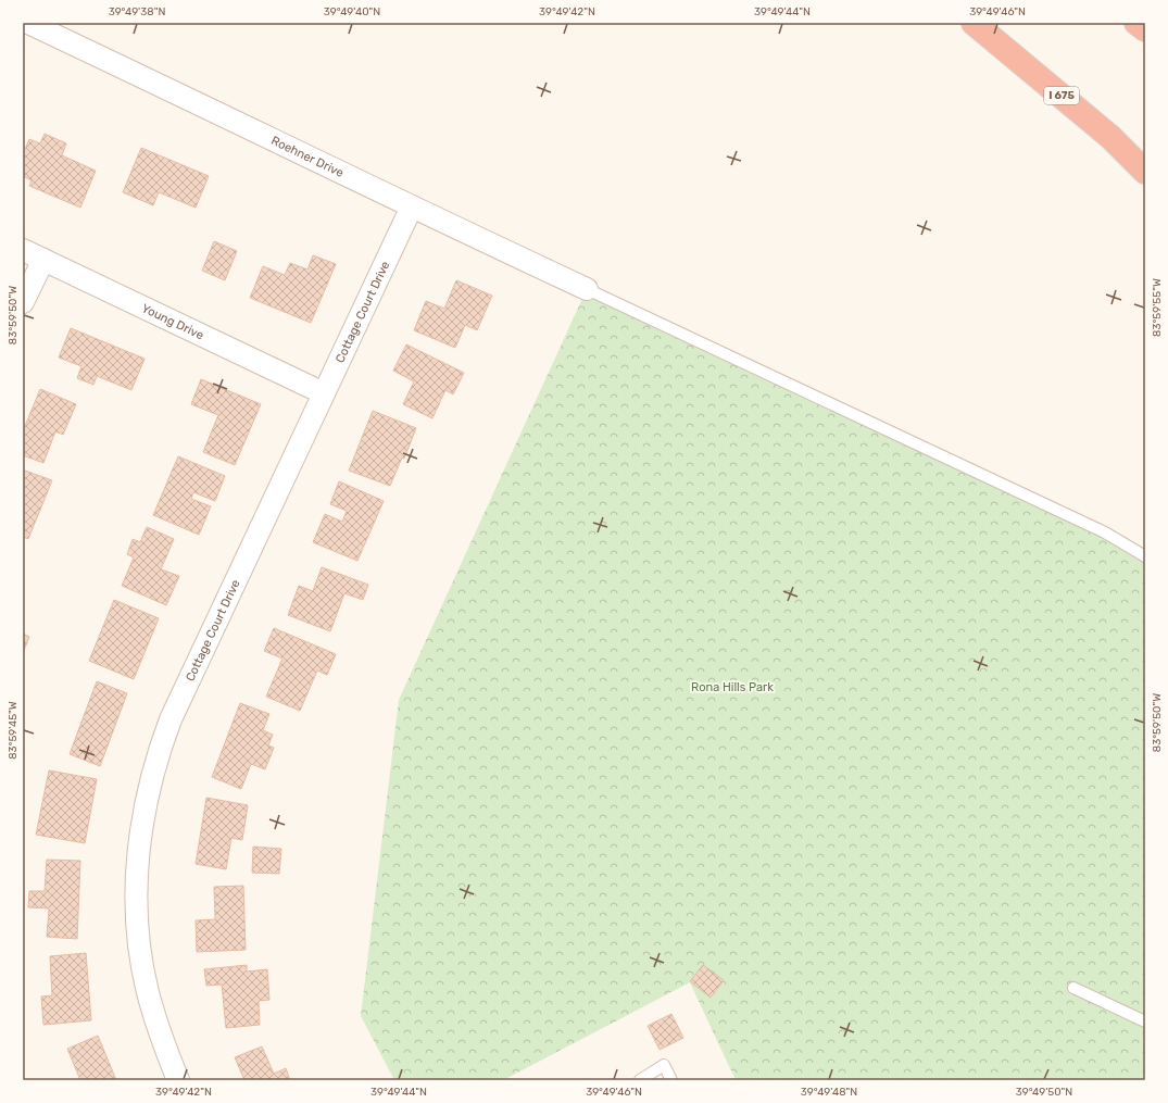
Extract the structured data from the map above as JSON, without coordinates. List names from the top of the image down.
{
  "streets": {
    "highway": ["I 675"],
    "street": ["Roehner Drive", "Cottage Court Drive", "Young Drive"]
  },
  "crossings": [
    ["Roehner Drive", "Cottage Court Drive"],
    ["Cottage Court Drive", "Young Drive"]
  ],
  "parks": ["Rona Hills Park"],
  "coordinates": [
    "39°49'38\"N",
    "39°49'40\"N",
    "39°49'42\"N",
    "39°49'44\"N",
    "39°49'46\"N",
    "83°59'55\"W",
    "83°59'50\"W",
    "83°59'45\"W",
    "39°49'48\"N",
    "39°49'50\"N"
  ]
}
